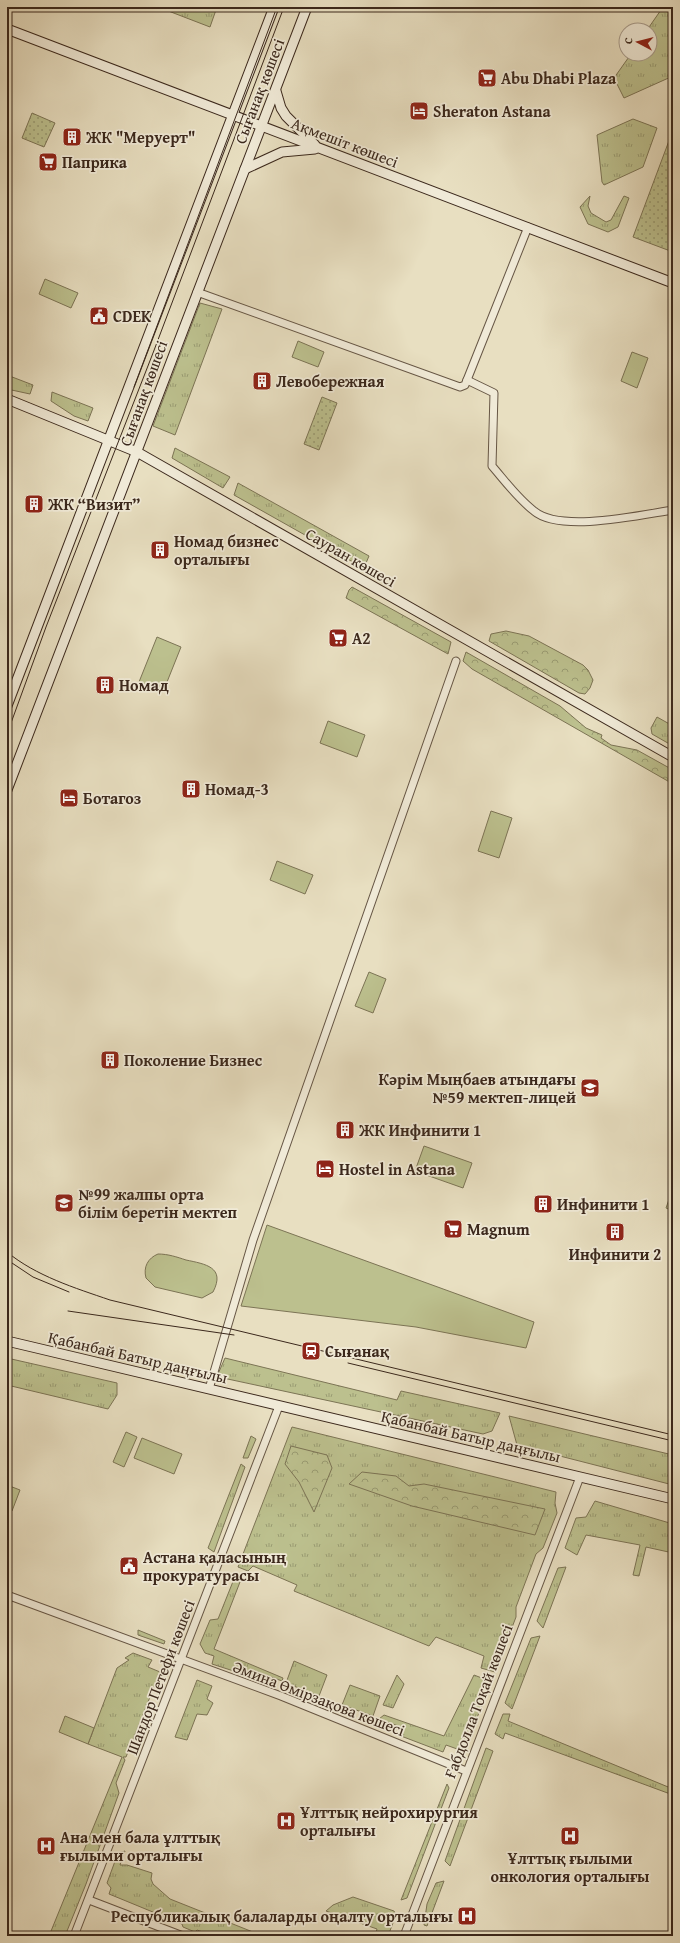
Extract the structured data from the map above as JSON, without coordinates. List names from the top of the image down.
{
  "streets": {
    "main road": [
      "Сығанақ көшесі",
      "Ақмешіт көшесі",
      "Сауран көшесі",
      "Қабанбай Батыр даңғылы"
    ],
    "street": ["Шандор Петефи көшесі", "Әмина Өмірзақова көшесі", "Ғабдолла Тоқай көшесі"]
  },
  "crossings": [
    ["Сығанақ көшесі", "Ақмешіт көшесі"],
    ["Сығанақ көшесі", "Сауран көшесі"],
    ["Қабанбай Батыр даңғылы", "Шандор Петефи көшесі"],
    ["Қабанбай Батыр даңғылы", "Ғабдолла Тоқай көшесі"],
    ["Шандор Петефи көшесі", "Әмина Өмірзақова көшесі"],
    ["Әмина Өмірзақова көшесі", "Ғабдолла Тоқай көшесі"]
  ],
  "places": {
    "supermarket": [
      "Abu Dhabi Plaza",
      "Паприка",
      "А2",
      "Magnum"
    ],
    "hotel": ["Sheraton Astana", "Ботагоз", "Hostel in Astana"],
    "building": [
      "ЖК \"Меруерт\"",
      "Левобережная",
      "ЖК “Визит”",
      "Номад бизнес орталығы",
      "Номад",
      "Номад-3",
      "Поколение Бизнес",
      "ЖК Инфинити 1",
      "Инфинити 1",
      "Инфинити 2"
    ],
    "public building": ["CDEK", "Астана қаласының прокуратурасы"],
    "school or university": ["Кәрім Мыңбаев атындағы №59 мектеп-лицей", "№99 жалпы орта білім беретін мектеп"],
    "station": ["Сығанақ"],
    "hospital": [
      "Ұлттық нейрохирургия орталығы",
      "Ұлттық ғылыми онкология орталығы",
      "Ана мен бала ұлттық ғылыми орталығы",
      "Республикалық балаларды оңалту орталығы"
    ]
  },
  "north": "left"
}
